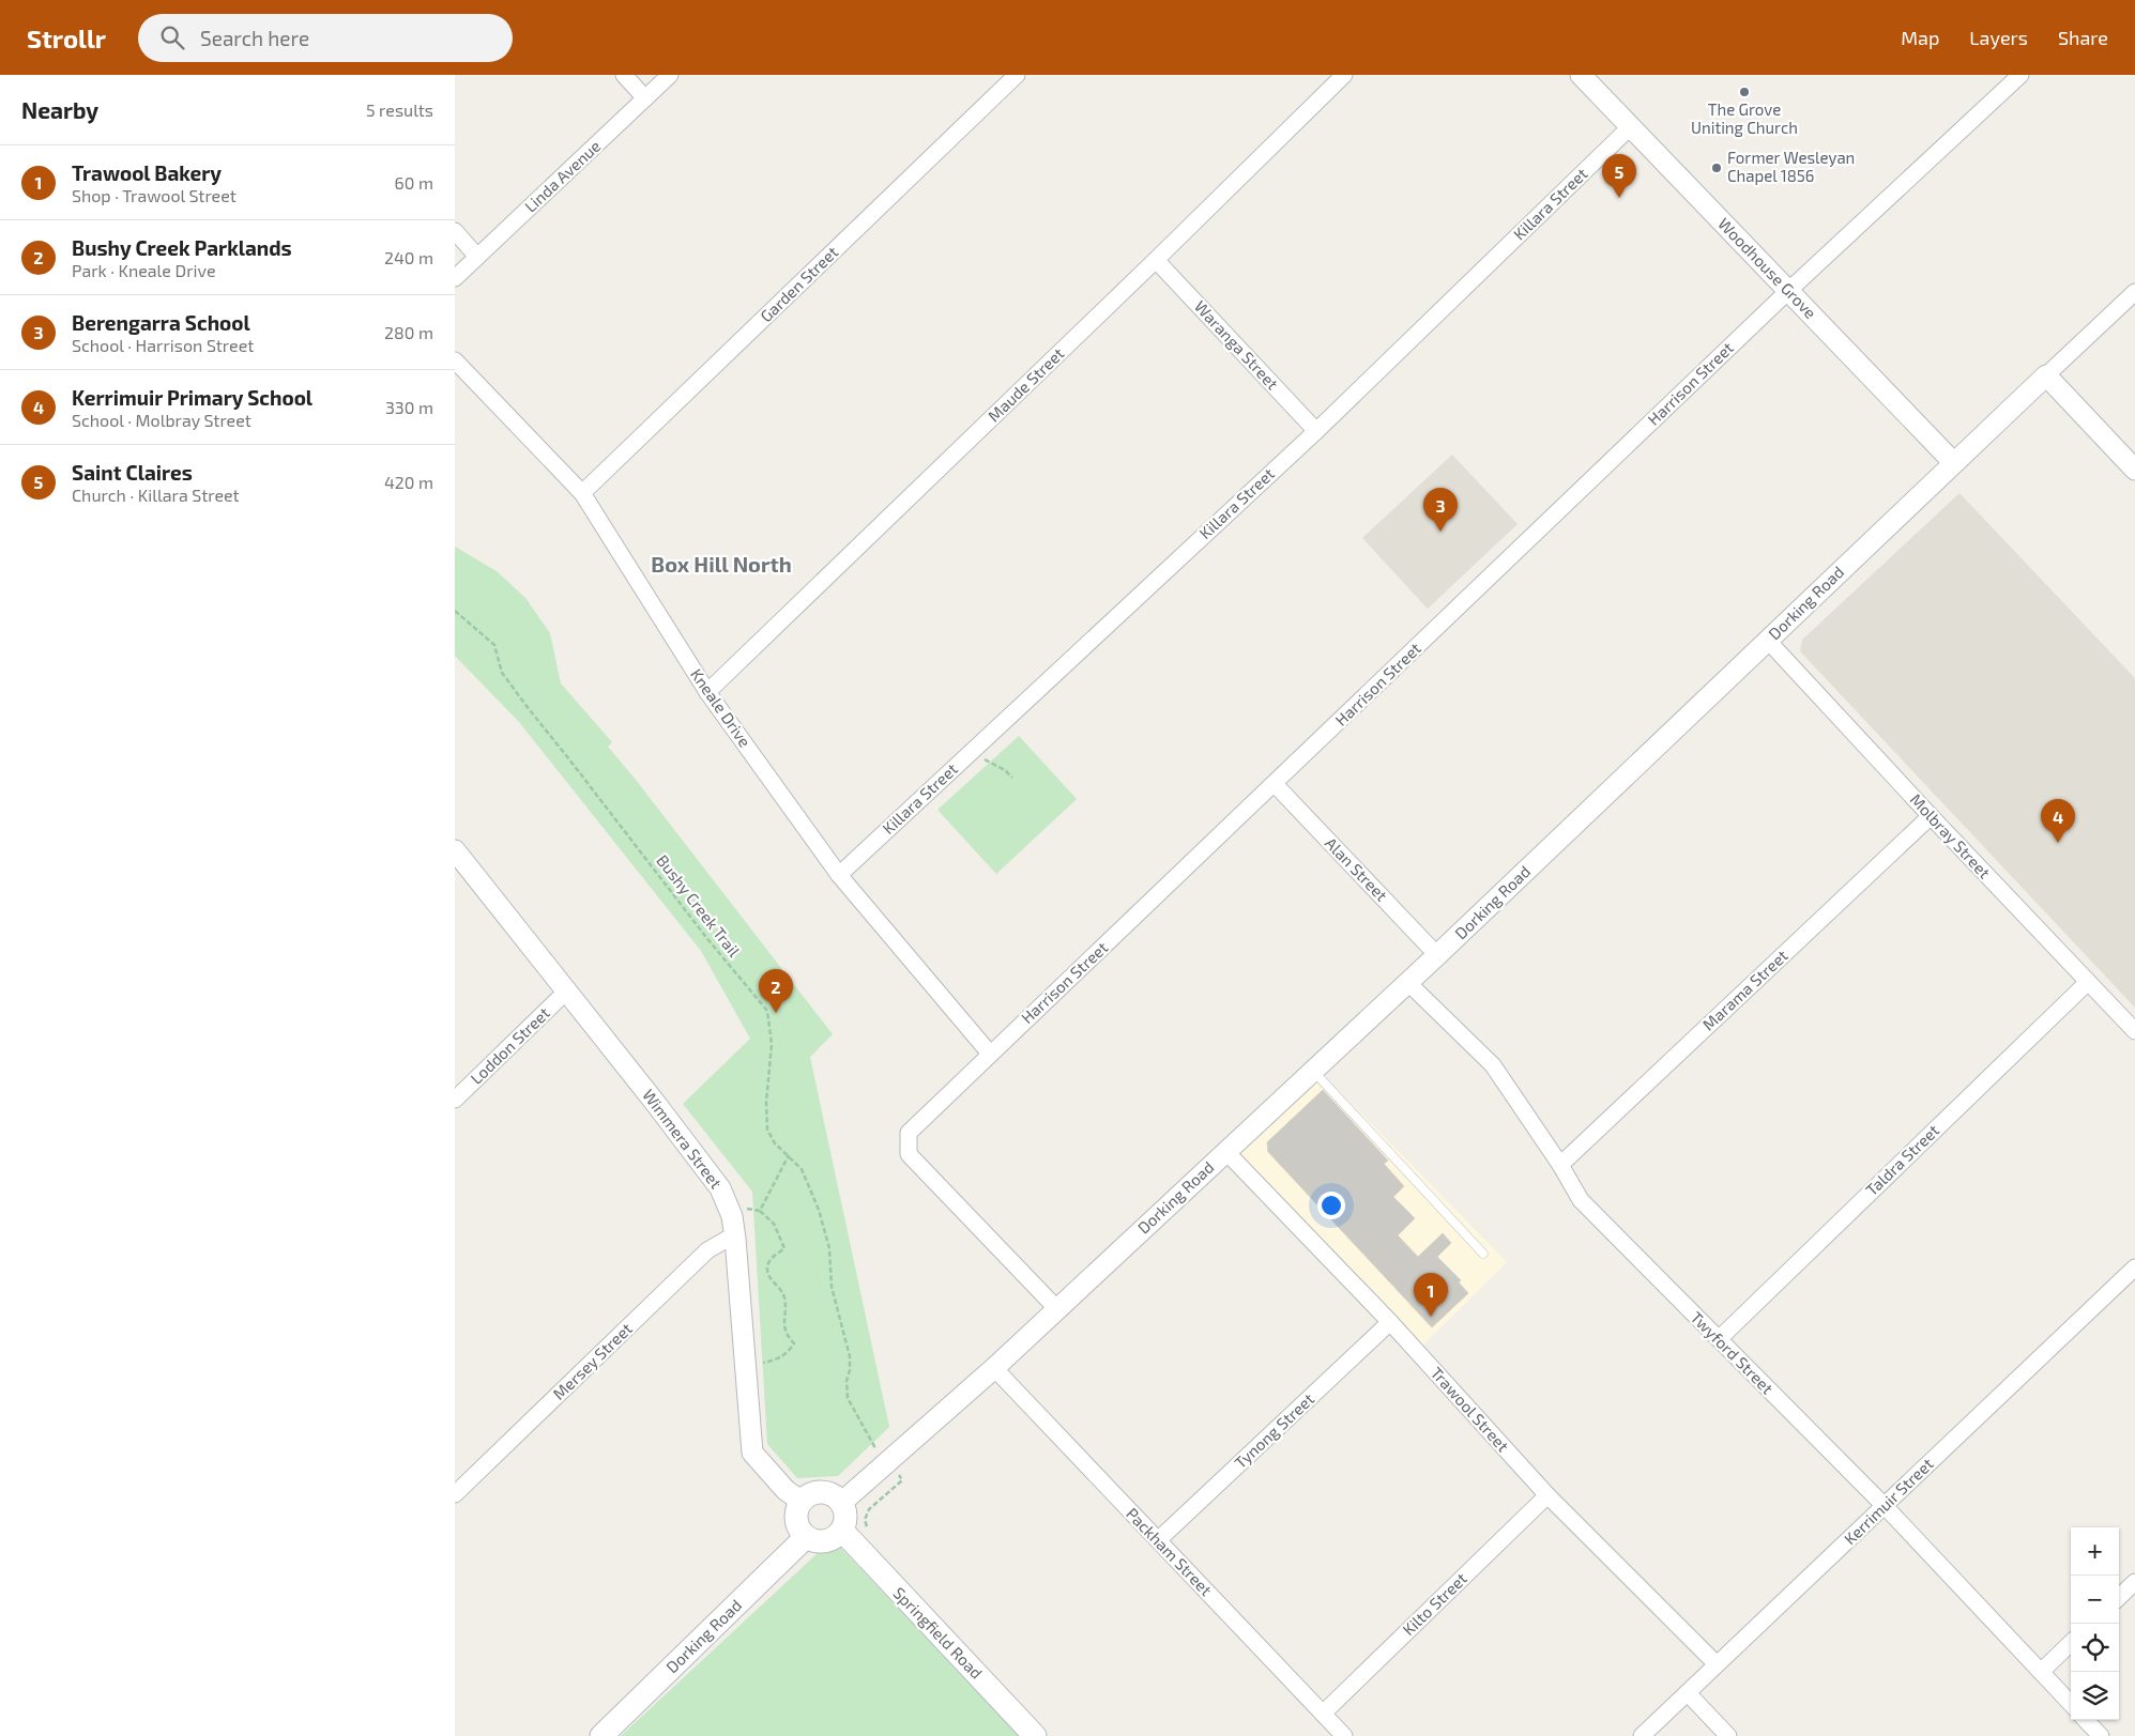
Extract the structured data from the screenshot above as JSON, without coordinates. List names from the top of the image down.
{
  "streets": {
    "main road": ["Dorking Road", "Springfield Road"],
    "street": [
      "Linda Avenue",
      "Killara Street",
      "Woodhouse Grove",
      "Garden Street",
      "Waranga Street",
      "Harrison Street",
      "Maude Street",
      "Kneale Drive",
      "Molbray Street",
      "Alan Street",
      "Marama Street",
      "Loddon Street",
      "Wimmera Street",
      "Taldra Street",
      "Twyford Street",
      "Mersey Street",
      "Trawool Street",
      "Tynong Street",
      "Kerrimuir Street",
      "Packham Street",
      "Kilto Street"
    ],
    "path": ["Bushy Creek Trail"]
  },
  "crossings": [
    ["Killara Street", "Woodhouse Grove"],
    ["Killara Street", "Waranga Street"],
    ["Killara Street", "Kneale Drive"],
    ["Woodhouse Grove", "Harrison Street"],
    ["Woodhouse Grove", "Dorking Road"],
    ["Garden Street", "Kneale Drive"],
    ["Waranga Street", "Maude Street"],
    ["Harrison Street", "Dorking Road"],
    ["Harrison Street", "Kneale Drive"],
    ["Harrison Street", "Alan Street"],
    ["Maude Street", "Kneale Drive"],
    ["Dorking Road", "Molbray Street"],
    ["Dorking Road", "Alan Street"],
    ["Dorking Road", "Bushy Creek Trail"],
    ["Dorking Road", "Wimmera Street"],
    ["Dorking Road", "Twyford Street"],
    ["Dorking Road", "Trawool Street"],
    ["Dorking Road", "Packham Street"],
    ["Dorking Road", "Springfield Road"],
    ["Molbray Street", "Marama Street"],
    ["Molbray Street", "Taldra Street"],
    ["Marama Street", "Twyford Street"],
    ["Loddon Street", "Wimmera Street"],
    ["Wimmera Street", "Mersey Street"],
    ["Wimmera Street", "Springfield Road"],
    ["Taldra Street", "Twyford Street"],
    ["Twyford Street", "Kerrimuir Street"],
    ["Trawool Street", "Tynong Street"],
    ["Trawool Street", "Kerrimuir Street"],
    ["Trawool Street", "Kilto Street"],
    ["Tynong Street", "Packham Street"],
    ["Packham Street", "Kilto Street"]
  ],
  "districts": ["Box Hill North"],
  "places": ["The Grove Uniting Church", "Former Wesleyan Chapel 1856"],
  "page": {
    "header": "Strollr",
    "search": "Search here",
    "nav": ["Map", "Layers", "Share"],
    "heading": ["Nearby", "5 results"],
    "list": [
      {
        "mark": "1",
        "name": "Trawool Bakery",
        "note": "Shop · Trawool Street",
        "value": "60 m"
      },
      {
        "mark": "2",
        "name": "Bushy Creek Parklands",
        "note": "Park · Kneale Drive",
        "value": "240 m"
      },
      {
        "mark": "3",
        "name": "Berengarra School",
        "note": "School · Harrison Street",
        "value": "280 m"
      },
      {
        "mark": "4",
        "name": "Kerrimuir Primary School",
        "note": "School · Molbray Street",
        "value": "330 m"
      },
      {
        "mark": "5",
        "name": "Saint Claires",
        "note": "Church · Killara Street",
        "value": "420 m"
      }
    ],
    "pins": [
      "5",
      "3",
      "4",
      "2",
      "1"
    ],
    "map_buttons": ["+", "−"]
  }
}
